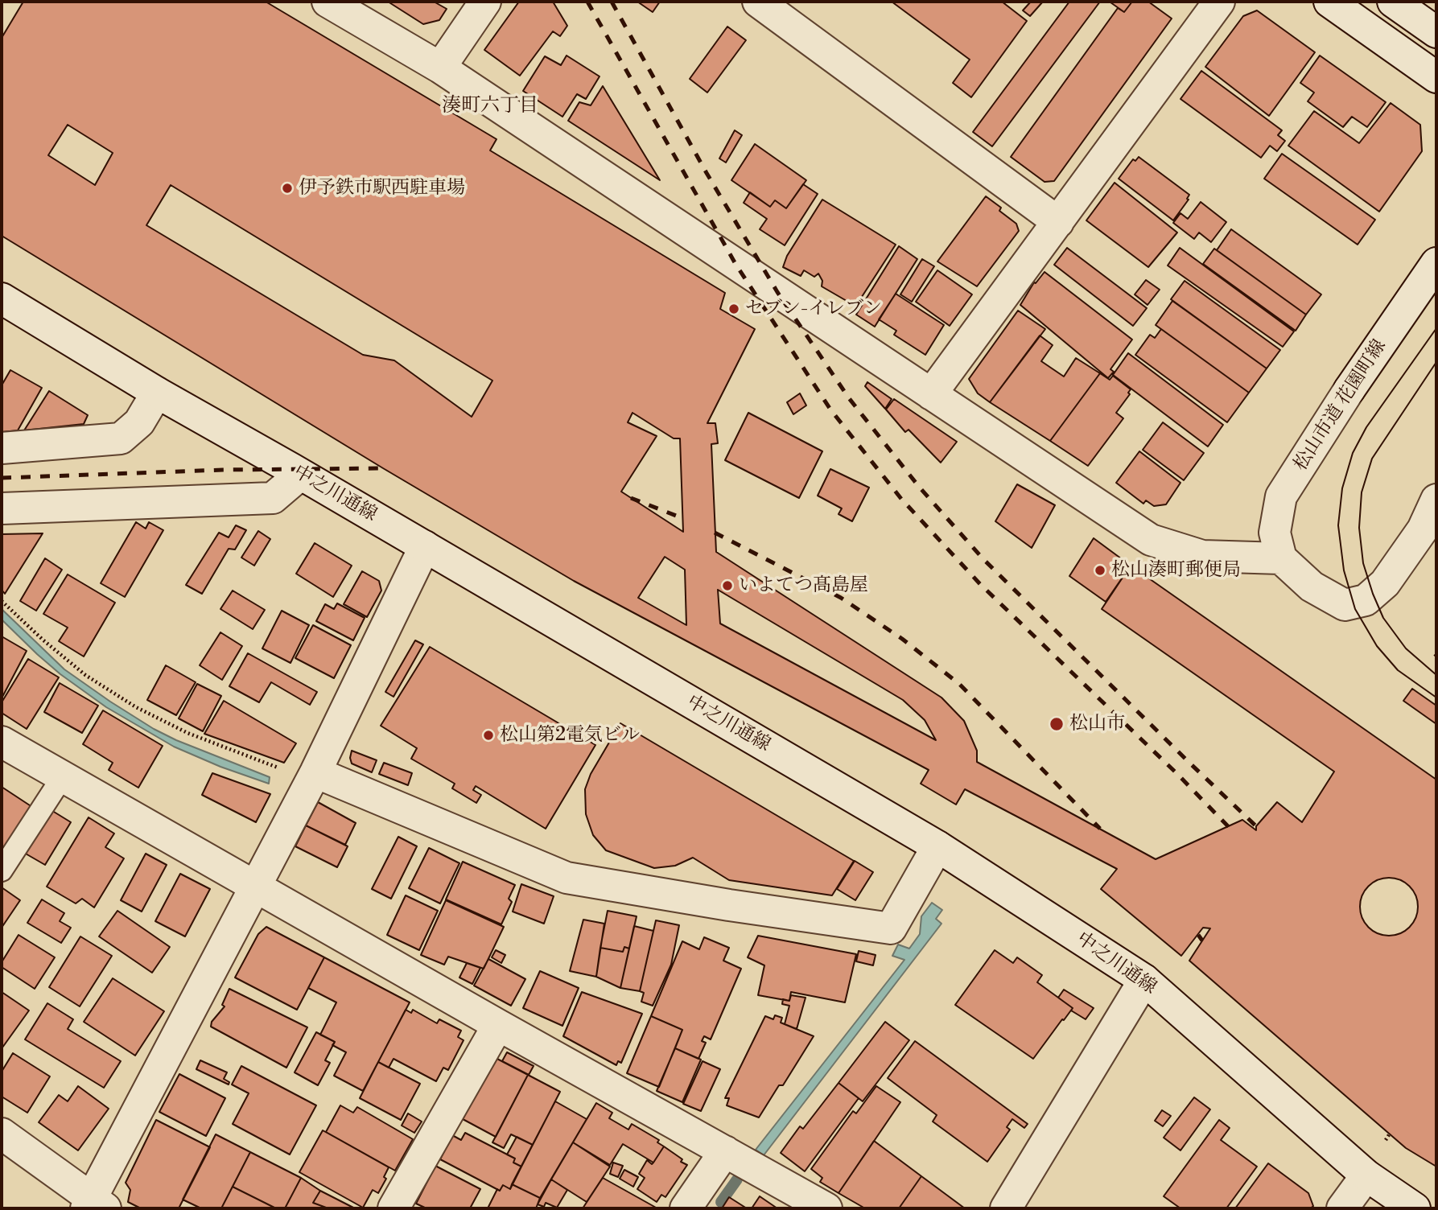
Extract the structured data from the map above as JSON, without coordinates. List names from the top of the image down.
{
  "streets": {
    "street": ["松山市道 花園町線", "中之川通線"]
  },
  "districts": ["湊町六丁目"],
  "places": [
    "伊予鉄市駅西駐車場",
    "セブン-イレブン",
    "松山湊町郵便局",
    "いよてつ髙島屋",
    "松山市",
    "松山第2電気ビル"
  ]
}
